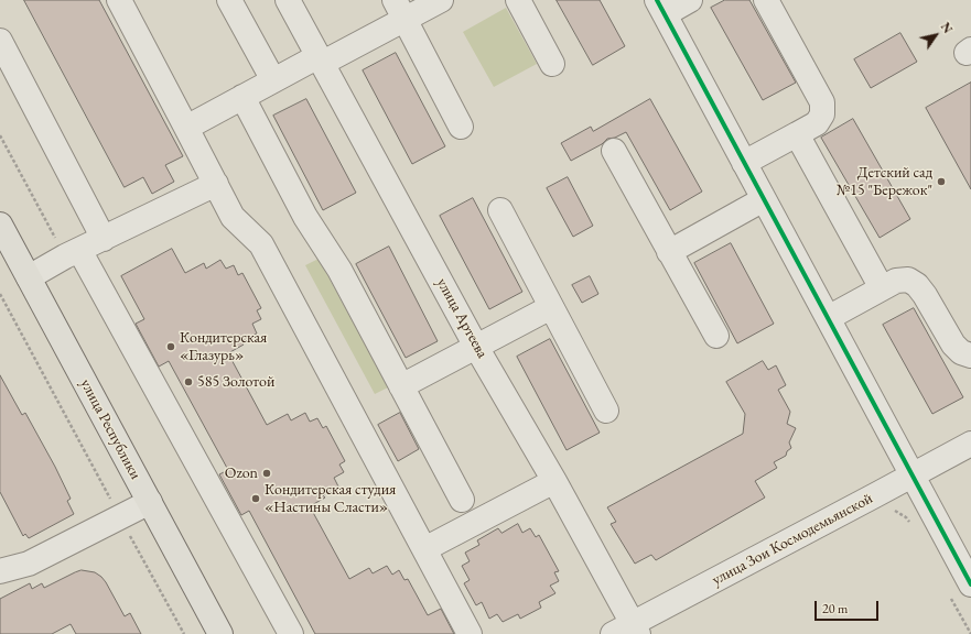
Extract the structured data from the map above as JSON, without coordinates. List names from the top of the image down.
{
  "streets": {
    "main road": ["улица Республики"],
    "street": ["улица Артеева", "улица Зои Космодемьянской"]
  },
  "crossings": [
    ["улица Артеева", "улица Зои Космодемьянской"]
  ],
  "places": [
    "Детский сад №15 \"Бережок\"",
    "Кондитерская «Глазурь»",
    "585 Золотой",
    "Ozon",
    "Кондитерская студия «Настины Сласти»"
  ],
  "scale_bar": "20 m",
  "north": "top right"
}
